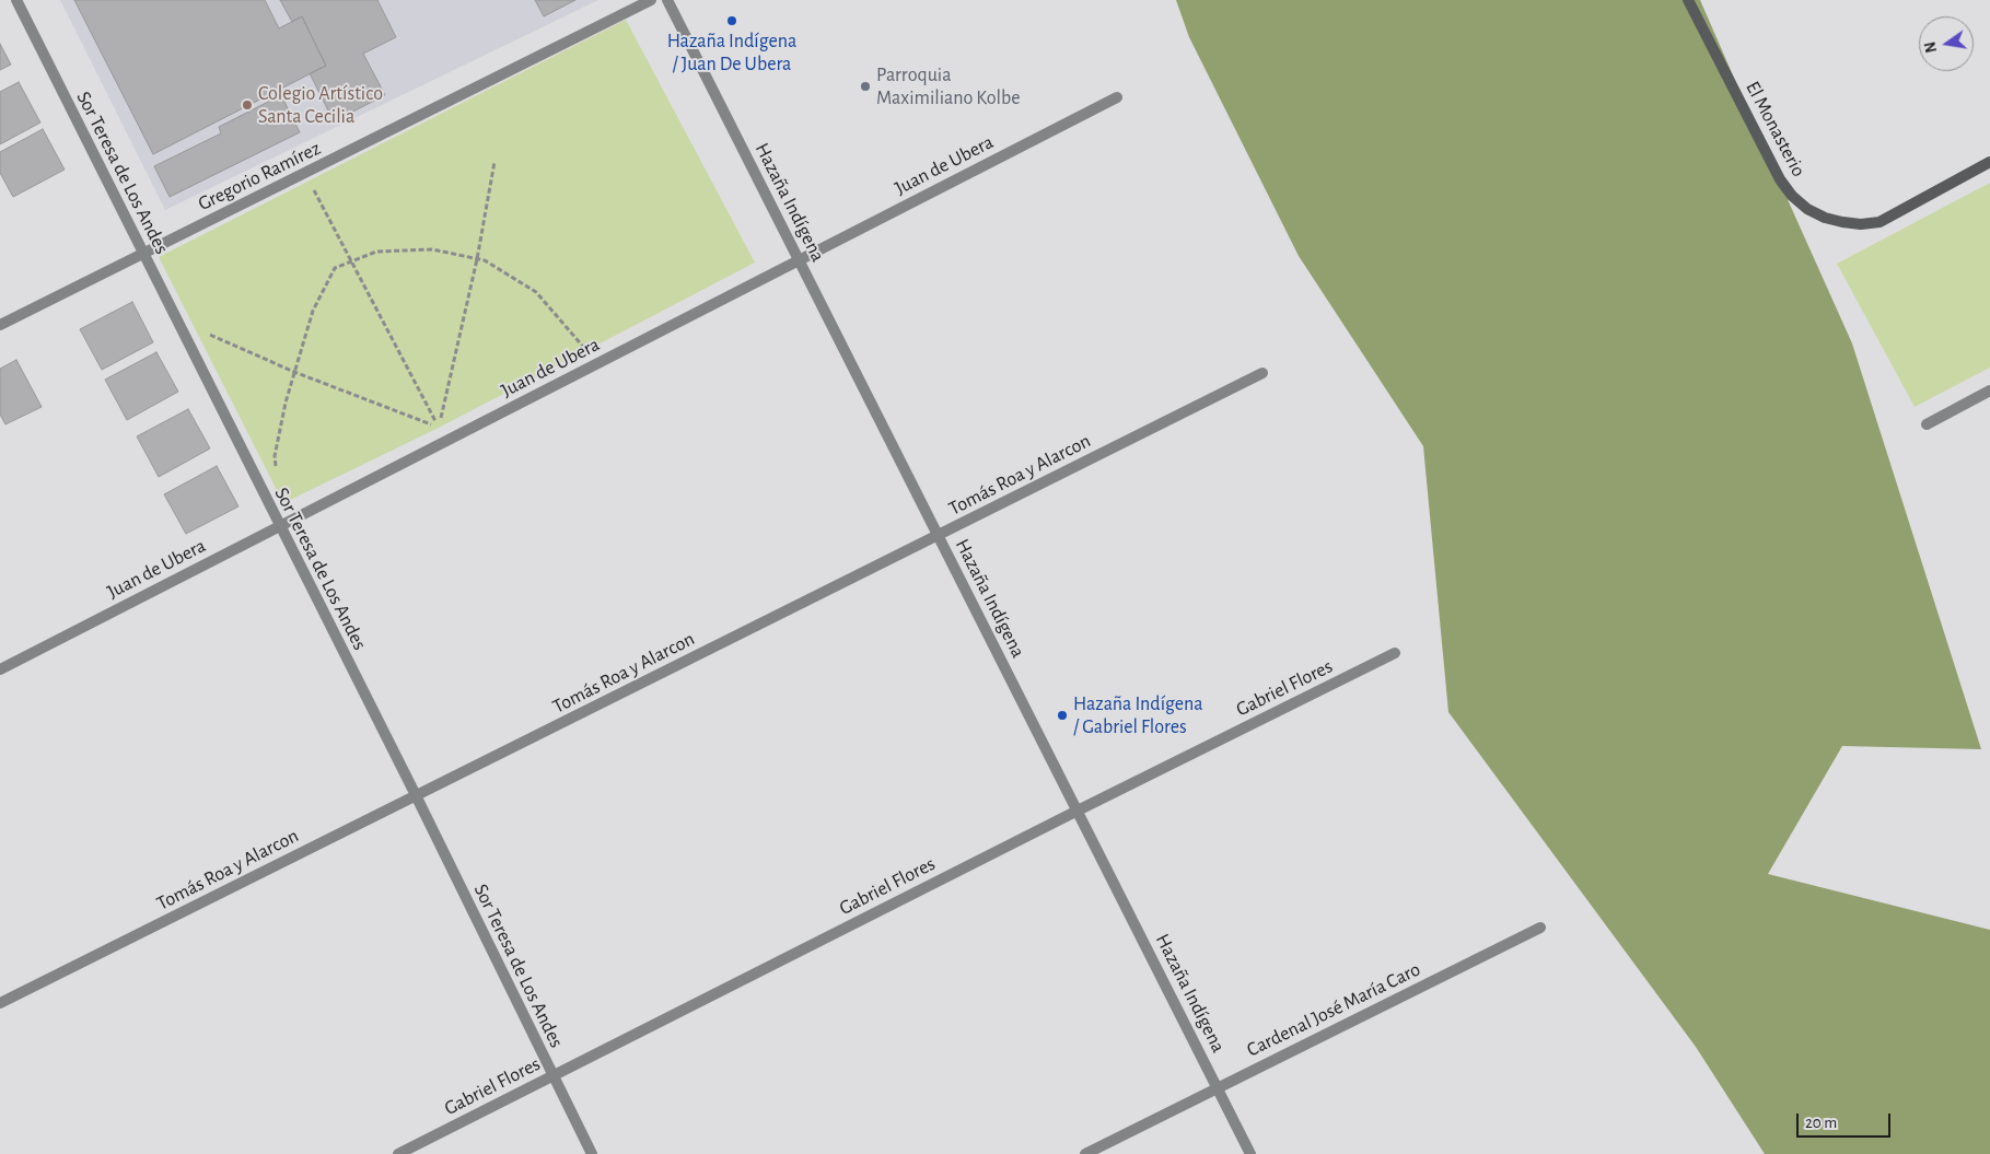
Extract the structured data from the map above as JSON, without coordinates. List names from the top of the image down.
{
  "streets": {
    "street": [
      "El Monasterio",
      "Juan de Ubera",
      "Sor Teresa de Los Andes",
      "Gregorio Ramírez",
      "Hazaña Indígena",
      "Tomás Roa y Alarcon",
      "Gabriel Flores",
      "Cardenal José María Caro"
    ]
  },
  "crossings": [
    ["Juan de Ubera", "Sor Teresa de Los Andes"],
    ["Juan de Ubera", "Hazaña Indígena"],
    ["Sor Teresa de Los Andes", "Gregorio Ramírez"],
    ["Sor Teresa de Los Andes", "Tomás Roa y Alarcon"],
    ["Sor Teresa de Los Andes", "Gabriel Flores"],
    ["Hazaña Indígena", "Tomás Roa y Alarcon"],
    ["Hazaña Indígena", "Gabriel Flores"],
    ["Hazaña Indígena", "Cardenal José María Caro"]
  ],
  "places": [
    "Hazaña Indígena / Juan De Ubera",
    "Parroquia Maximiliano Kolbe",
    "Colegio Artístico Santa Cecilia",
    "Hazaña Indígena / Gabriel Flores"
  ],
  "scale_bar": "20 m",
  "north": "left"
}
